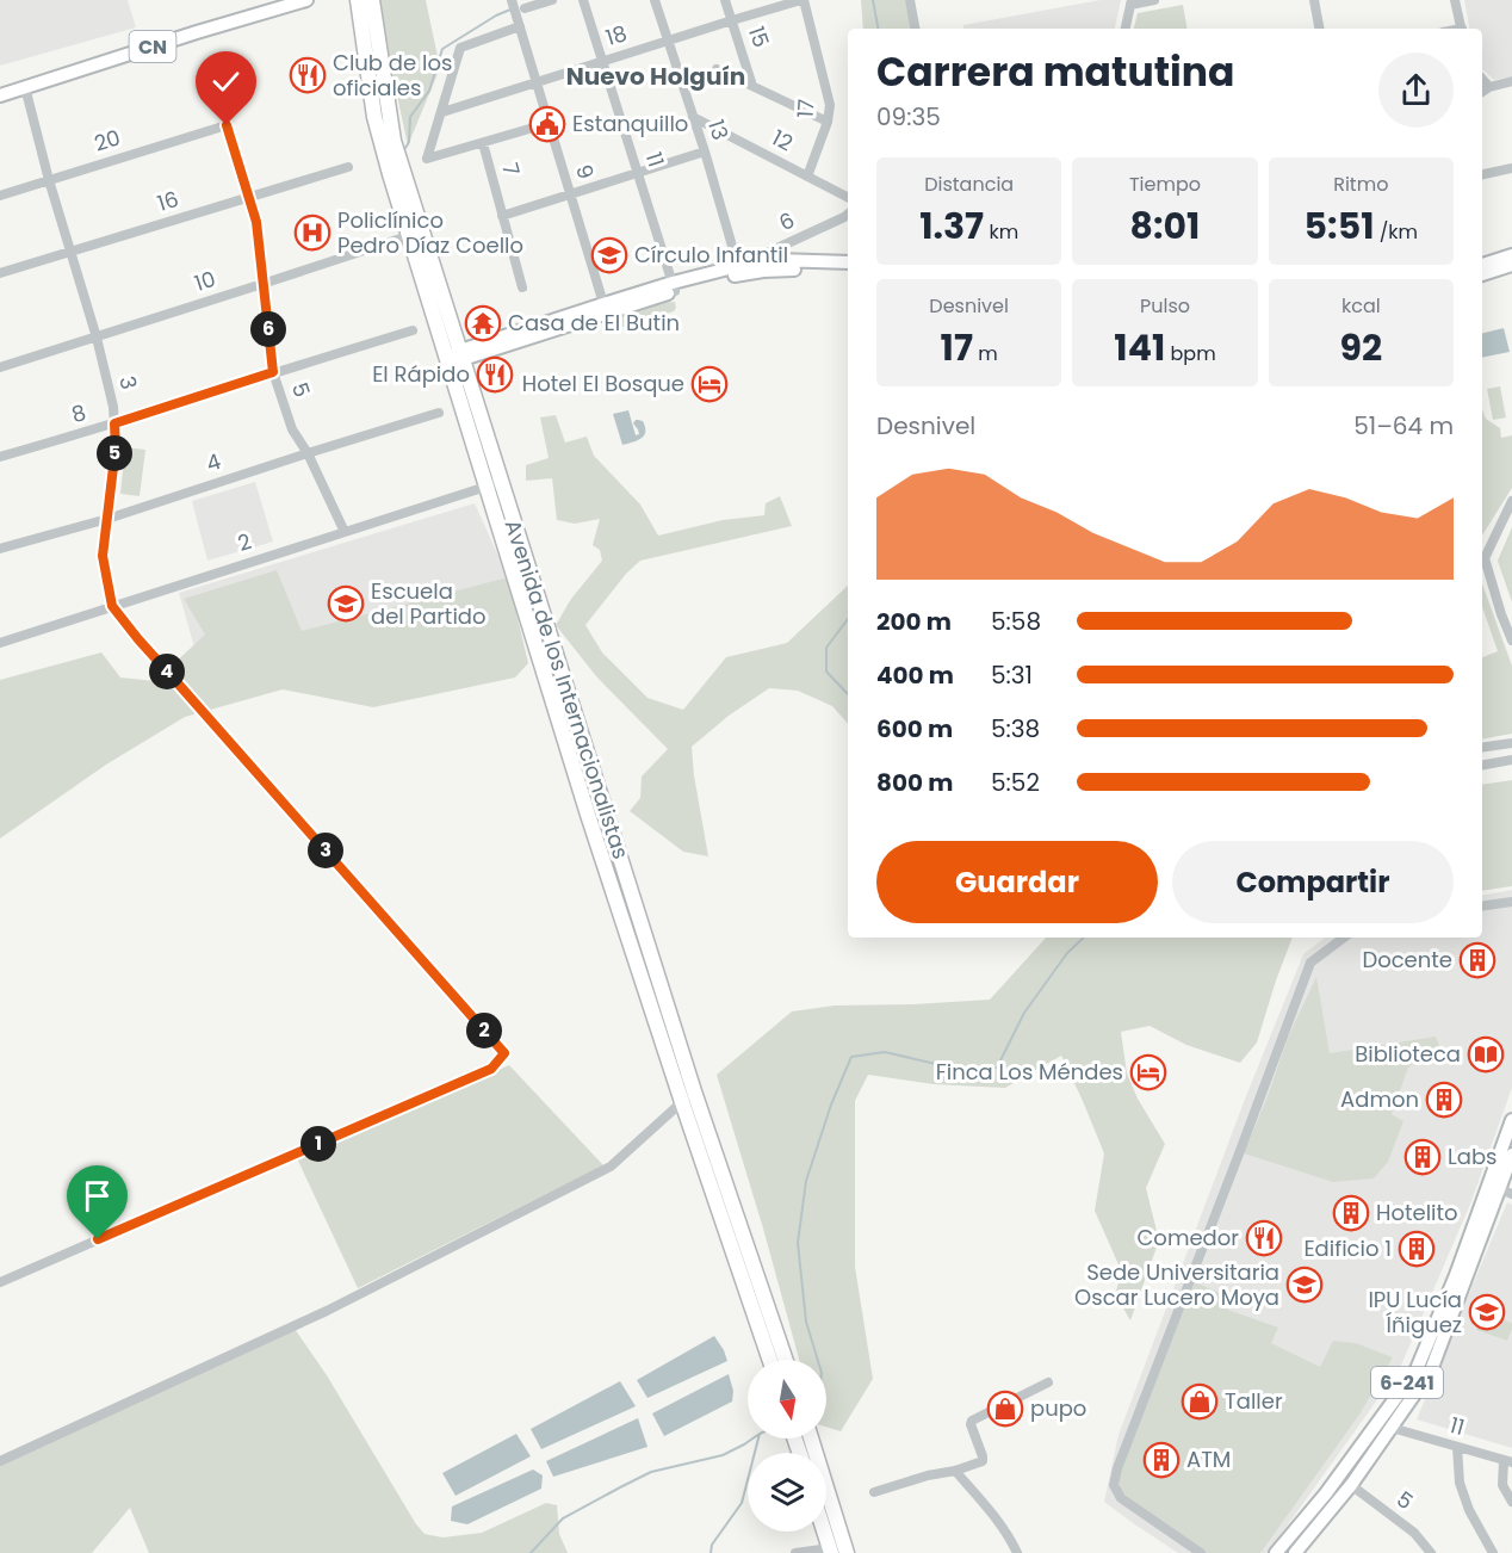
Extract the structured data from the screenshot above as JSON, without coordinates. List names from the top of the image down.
{
  "streets": {
    "highway": ["Avenida de los Internacionalistas"],
    "main road": ["CN", "6-241"],
    "street": [
      "18",
      "15",
      "17",
      "13",
      "20",
      "12",
      "11",
      "7",
      "9",
      "16",
      "6",
      "10",
      "3",
      "5",
      "8",
      "4",
      "2"
    ]
  },
  "crossings": [
    ["18", "15"],
    ["18", "17"],
    ["18", "13"],
    ["18", "11"],
    ["18", "9"],
    ["CN", "3"],
    ["17", "12"],
    ["13", "12"],
    ["13", "6"],
    ["20", "3"],
    ["20", "5"],
    ["11", "6-241"],
    ["16", "3"],
    ["16", "5"],
    ["10", "3"],
    ["10", "5"],
    ["10", "Avenida de los Internacionalistas"],
    ["3", "8"],
    ["3", "4"],
    ["3", "2"],
    ["5", "8"],
    ["5", "4"],
    ["5", "2"],
    ["5", "6-241"],
    ["2", "Avenida de los Internacionalistas"]
  ],
  "districts": ["Nuevo Holguín"],
  "places": {
    "restaurant": ["Club de los oficiales", "El Rápido", "Comedor"],
    "public building": ["Estanquillo"],
    "hospital": ["Policlínico Pedro Díaz Coello"],
    "school or university": [
      "Círculo Infantil",
      "Escuela del Partido",
      "Sede Universitaria Oscar Lucero Moya",
      "IPU Lucía Íñiguez"
    ],
    "temple": ["Casa de El Butin"],
    "hotel": ["Hotel El Bosque", "Finca Los Méndes"],
    "building": [
      "Docente",
      "Admon",
      "Labs",
      "Hotelito",
      "Edificio 1",
      "ATM"
    ],
    "library": ["Biblioteca"],
    "shop": ["Taller", "pupo"]
  },
  "north": "bottom",
  "page": {
    "heading": ["Carrera matutina", "09:35"],
    "stats": [
      ["Distancia", "1.37 km"],
      ["Tiempo", "8:01"],
      ["Ritmo", "5:51 /km"],
      ["Desnivel", "17 m"],
      ["Pulso", "141 bpm"],
      ["kcal", "92"]
    ],
    "pins": [
      "6",
      "5",
      "4",
      "3",
      "2",
      "1"
    ],
    "chart": ["Desnivel", "51–64 m"],
    "list": [
      {
        "name": "200 m",
        "note": "5:58"
      },
      {
        "name": "400 m",
        "note": "5:31"
      },
      {
        "name": "600 m",
        "note": "5:38"
      },
      {
        "name": "800 m",
        "note": "5:52"
      }
    ],
    "buttons": ["Guardar", "Compartir"]
  }
}
